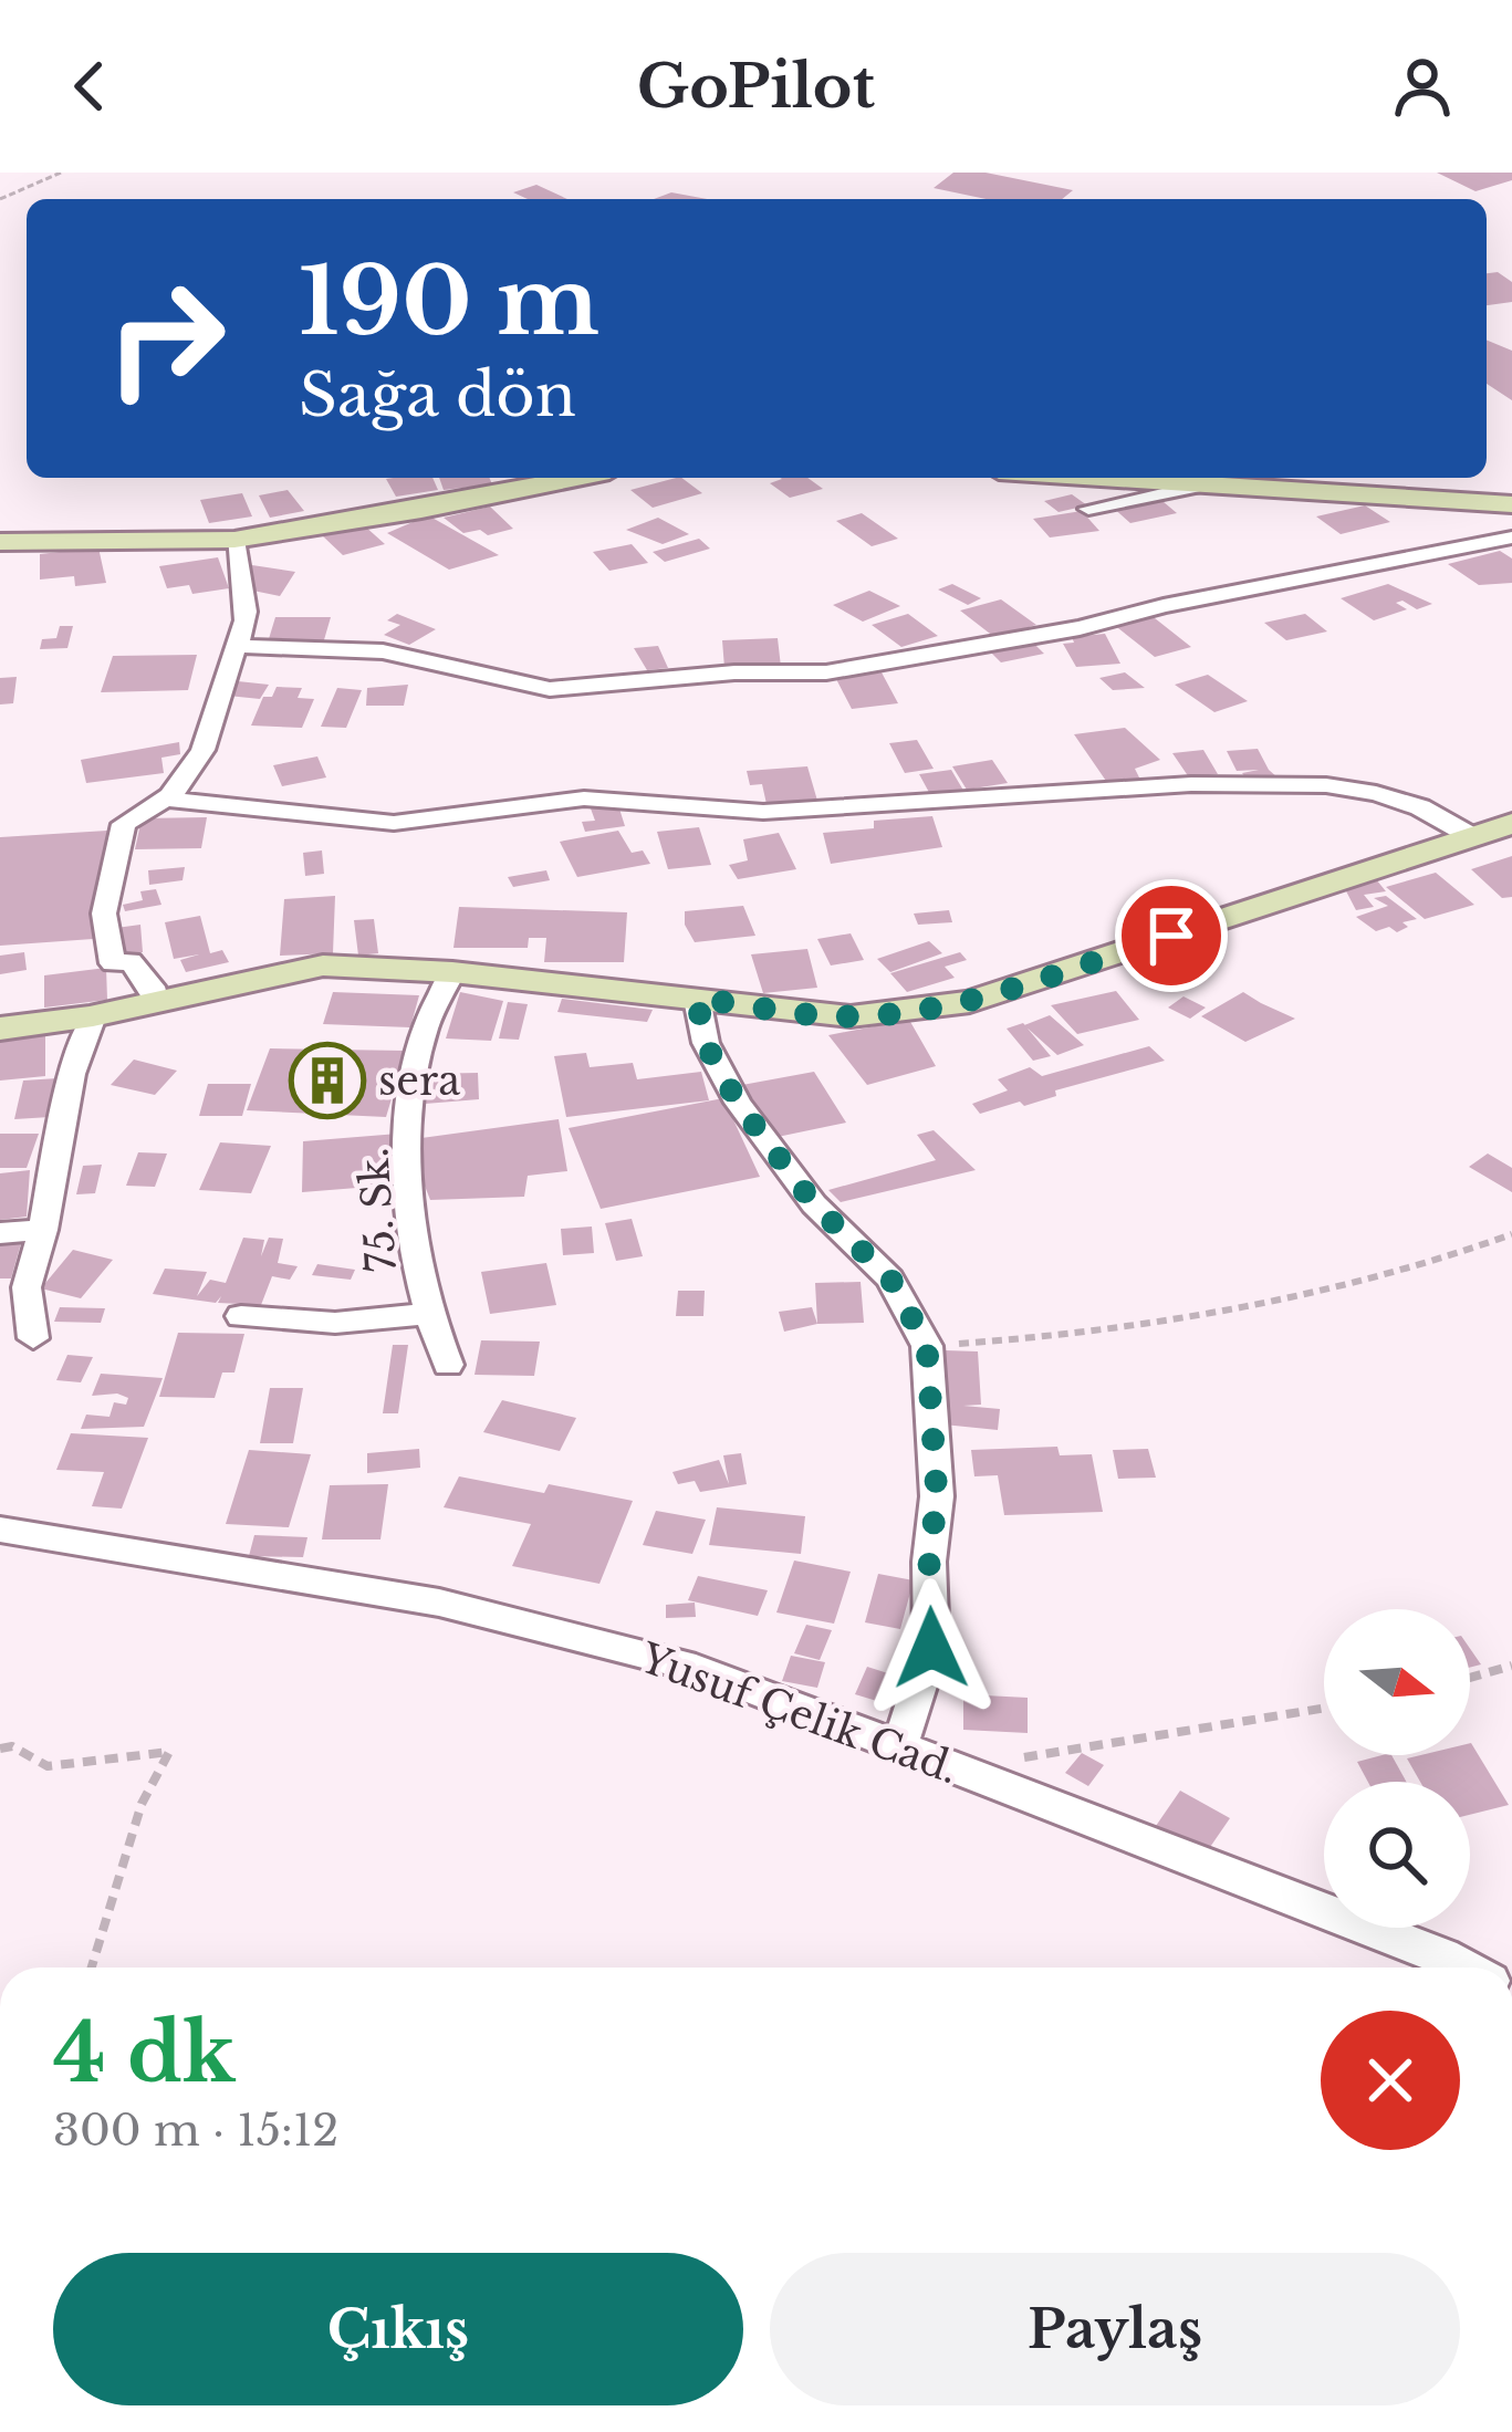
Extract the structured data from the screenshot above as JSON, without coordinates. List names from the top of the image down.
{
  "streets": {
    "street": ["75. Sk.", "Yusuf Çelik Cad."]
  },
  "places": {
    "building": ["sera"]
  },
  "north": "right",
  "page": {
    "header": "GoPilot",
    "turn": ["190 m", "Sağa dön"],
    "heading": ["4 dk", "300 m · 15:12"],
    "buttons": ["Çıkış", "Paylaş"]
  }
}
